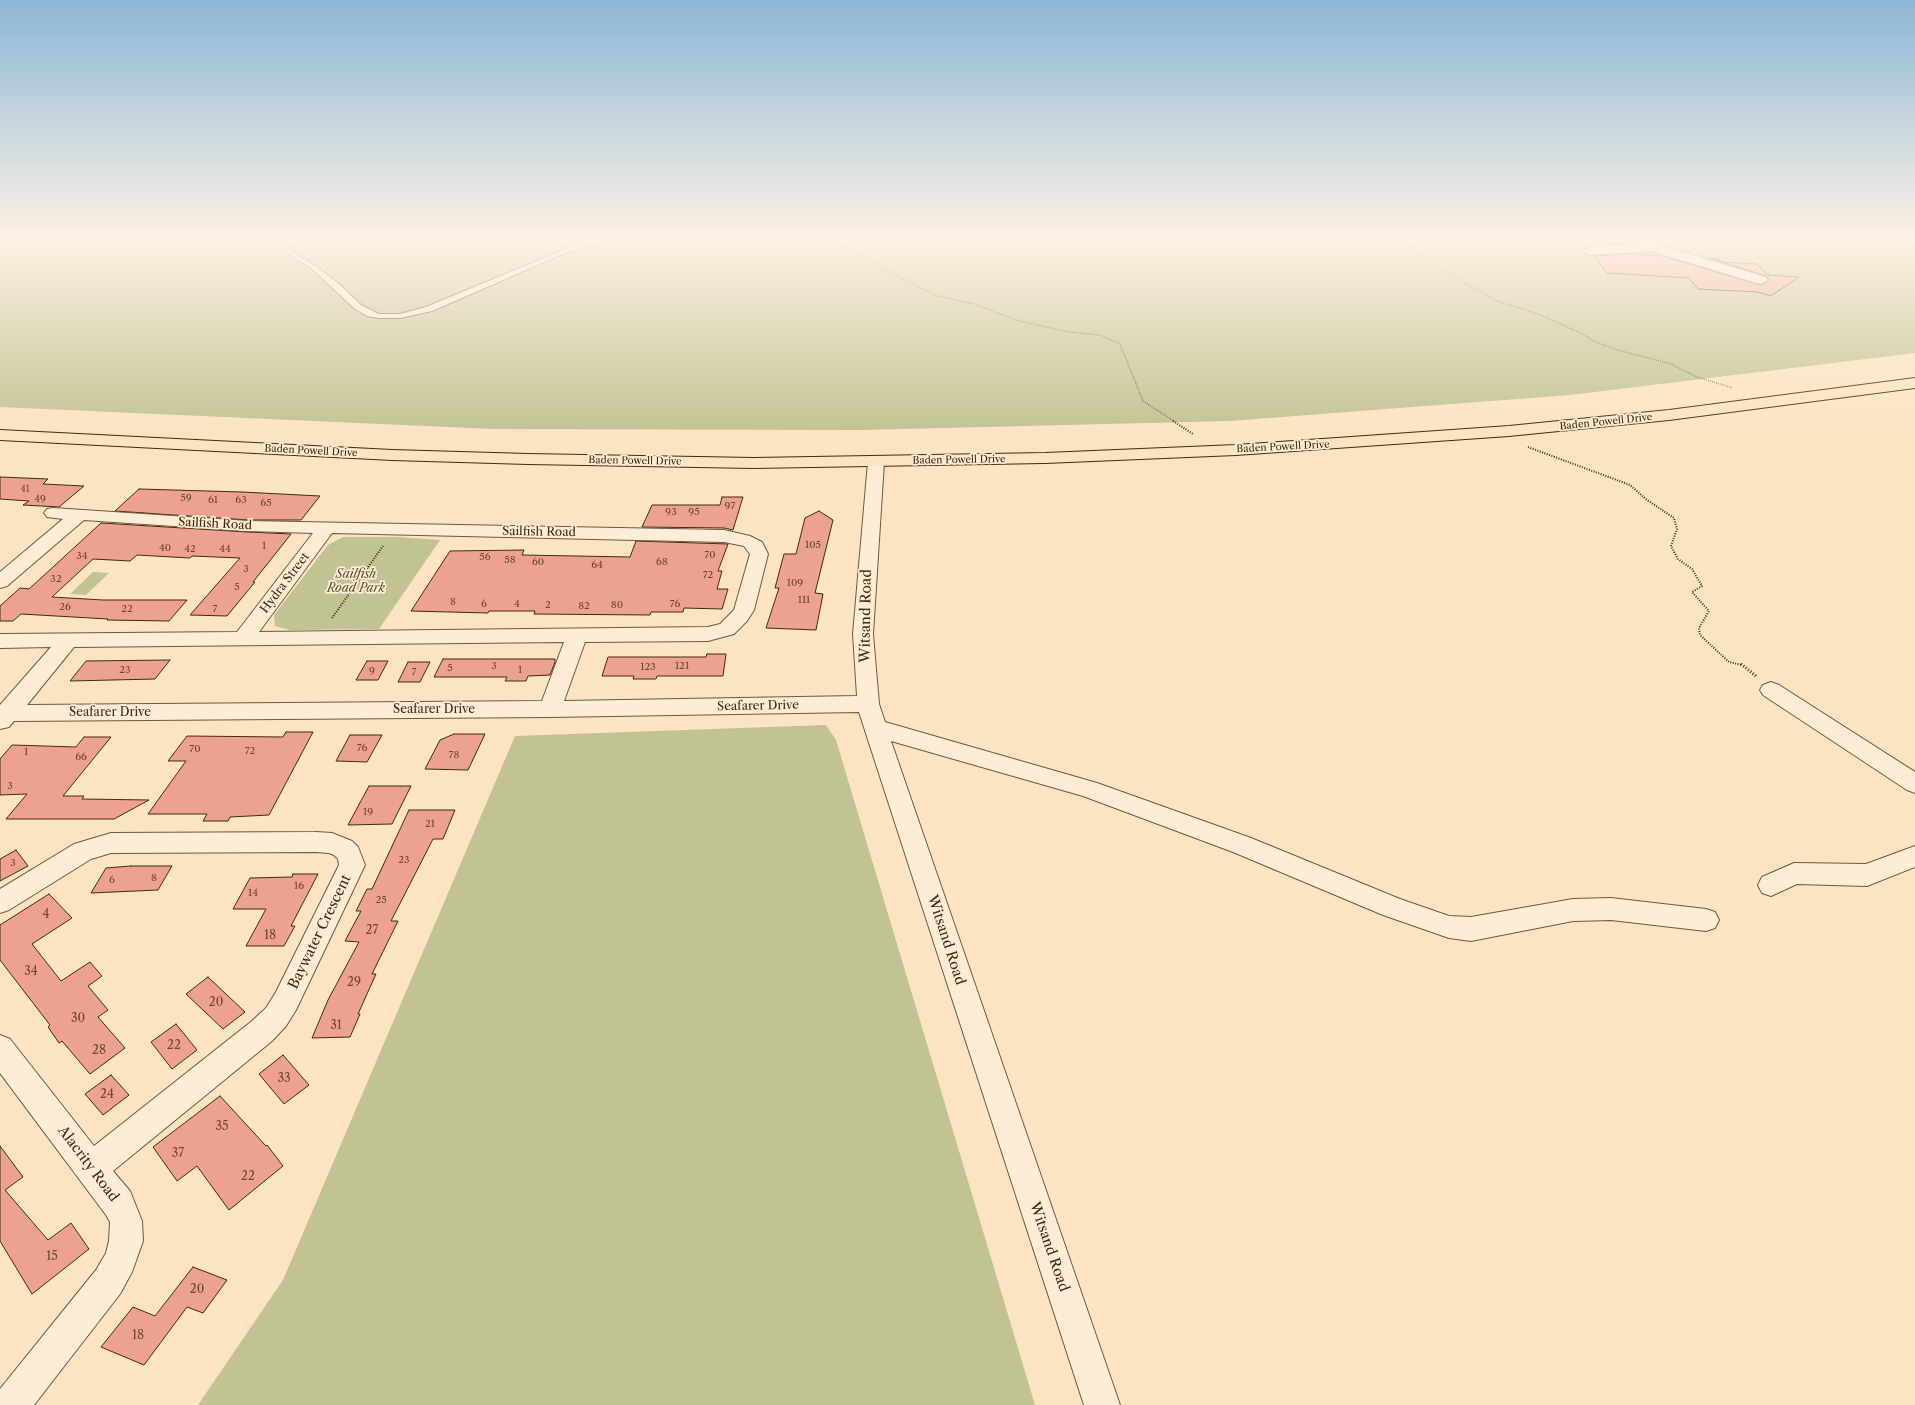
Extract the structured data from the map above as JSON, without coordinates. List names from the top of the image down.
{
  "streets": {
    "main road": ["Baden Powell Drive"],
    "street": [
      "Sailfish Road",
      "Hydra Street",
      "Witsand Road",
      "Seafarer Drive",
      "Baywater Crescent",
      "Alacrity Road"
    ]
  },
  "crossings": [
    ["Baden Powell Drive", "Witsand Road"],
    ["Sailfish Road", "Hydra Street"],
    ["Witsand Road", "Seafarer Drive"],
    ["Baywater Crescent", "Alacrity Road"]
  ],
  "parks": ["Sailfish Road Park"],
  "house_numbers": [
    "41",
    "59",
    "49",
    "61",
    "63",
    "65",
    "97",
    "93",
    "95",
    "105",
    "1",
    "40",
    "42",
    "44",
    "70",
    "34",
    "56",
    "58",
    "60",
    "68",
    "64",
    "3",
    "72",
    "32",
    "109",
    "5",
    "111",
    "8",
    "6",
    "4",
    "76",
    "2",
    "80",
    "82",
    "26",
    "22",
    "7",
    "3",
    "121",
    "123",
    "5",
    "23",
    "1",
    "9",
    "7",
    "76",
    "70",
    "72",
    "1",
    "78",
    "66",
    "3",
    "19",
    "21",
    "23",
    "3",
    "8",
    "6",
    "16",
    "14",
    "25",
    "4",
    "27",
    "18",
    "34",
    "29",
    "20",
    "30",
    "31",
    "22",
    "28",
    "33",
    "24",
    "35",
    "37",
    "22",
    "15",
    "20",
    "18"
  ]
}
